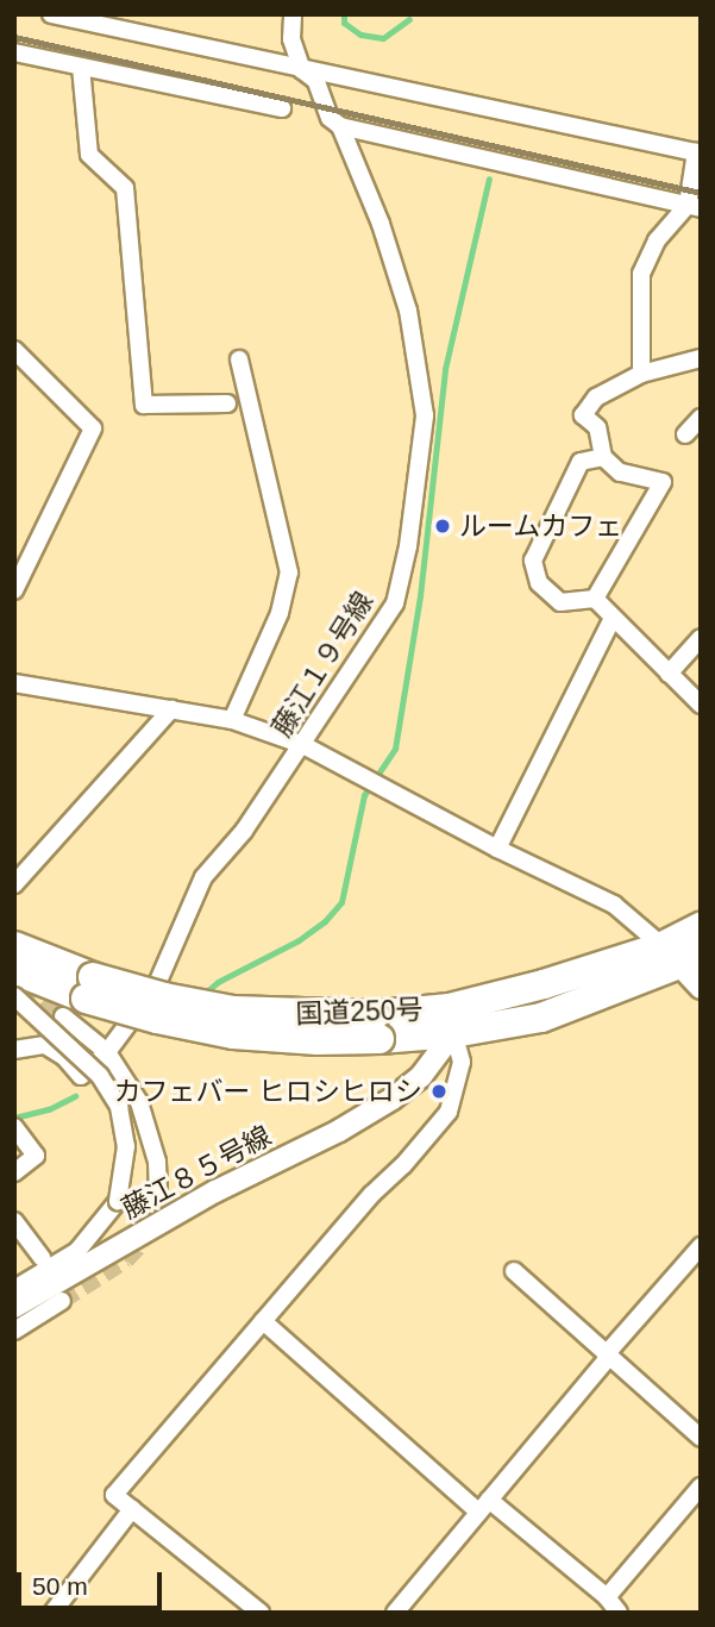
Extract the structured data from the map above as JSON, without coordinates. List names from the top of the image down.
{
  "streets": {
    "highway": ["国道250号"],
    "street": ["藤江１９号線", "藤江８５号線"]
  },
  "crossings": [
    ["国道250号", "藤江８５号線"]
  ],
  "places": ["ルームカフェ", "カフェバー ヒロシヒロシ"],
  "scale_bar": "50 m"
}
